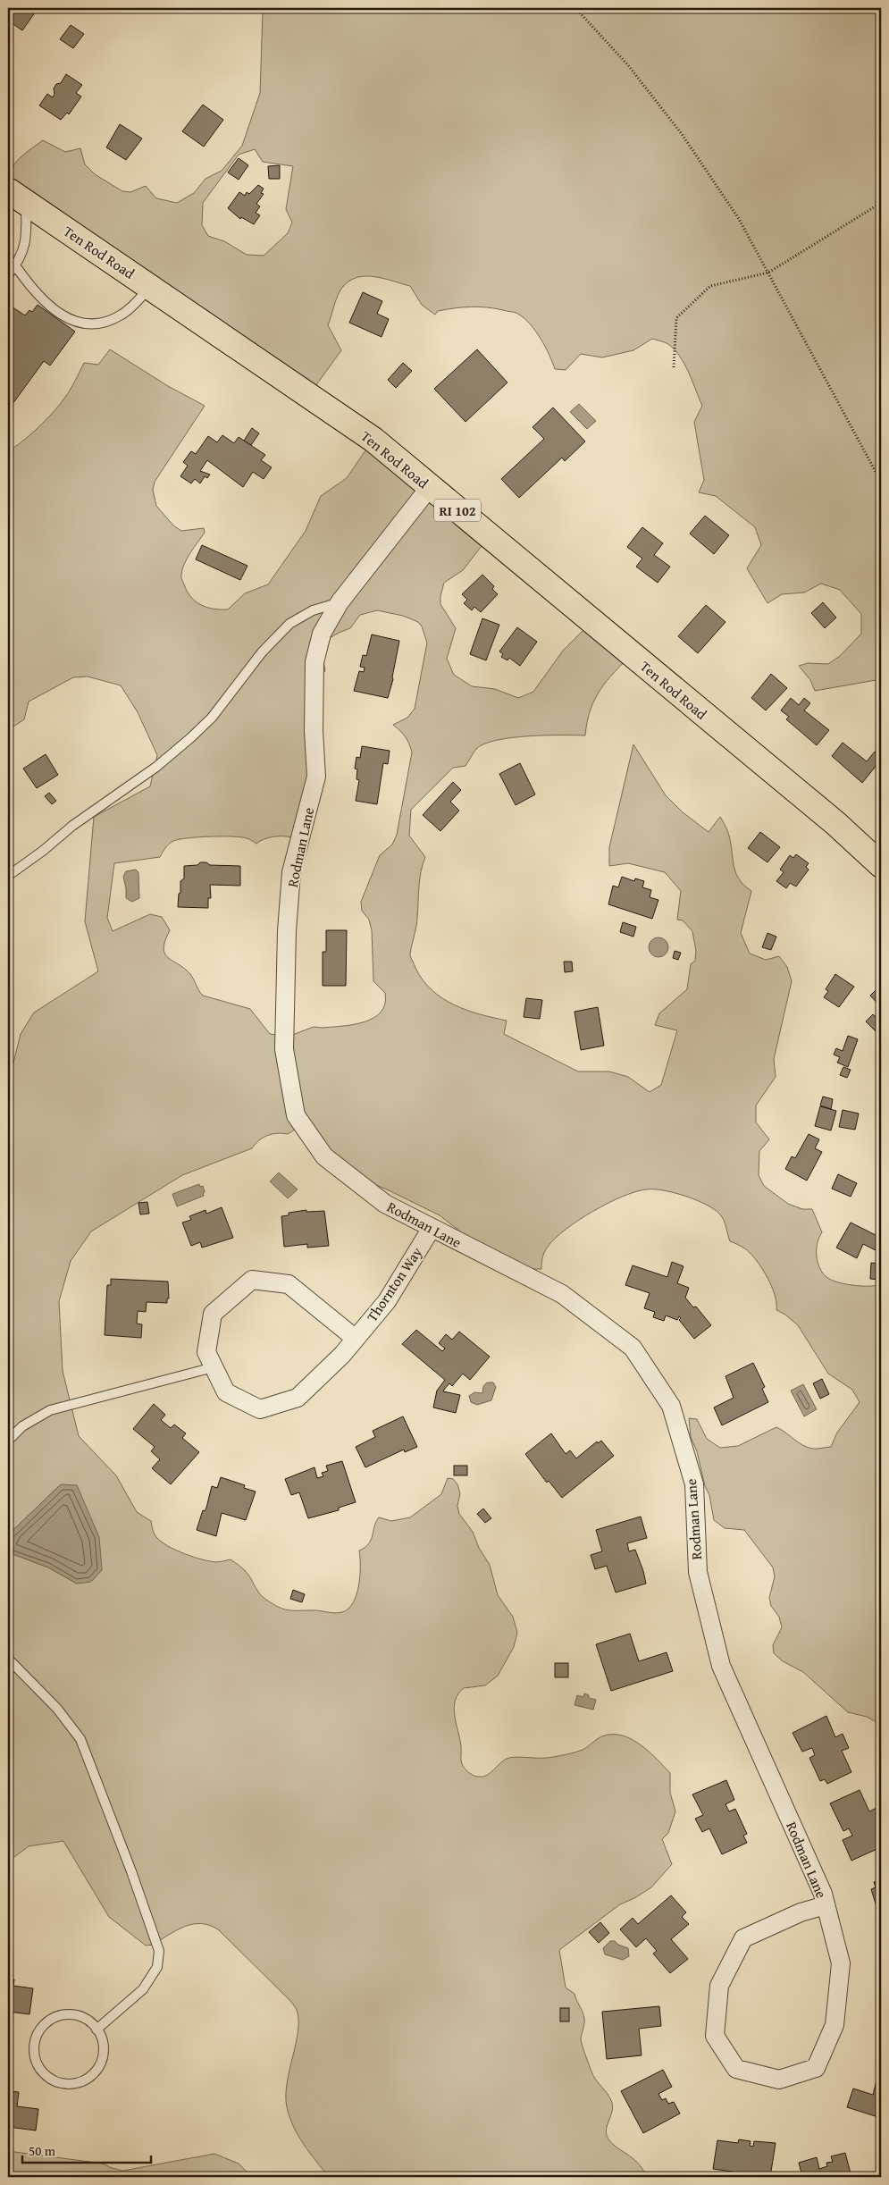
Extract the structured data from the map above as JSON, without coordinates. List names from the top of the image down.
{
  "streets": {
    "main road": ["Ten Rod Road", "RI 102"],
    "street": ["Rodman Lane", "Thornton Way"]
  },
  "crossings": [
    ["Ten Rod Road", "Rodman Lane"],
    ["Rodman Lane", "Thornton Way"]
  ],
  "scale_bar": "50 m"
}
